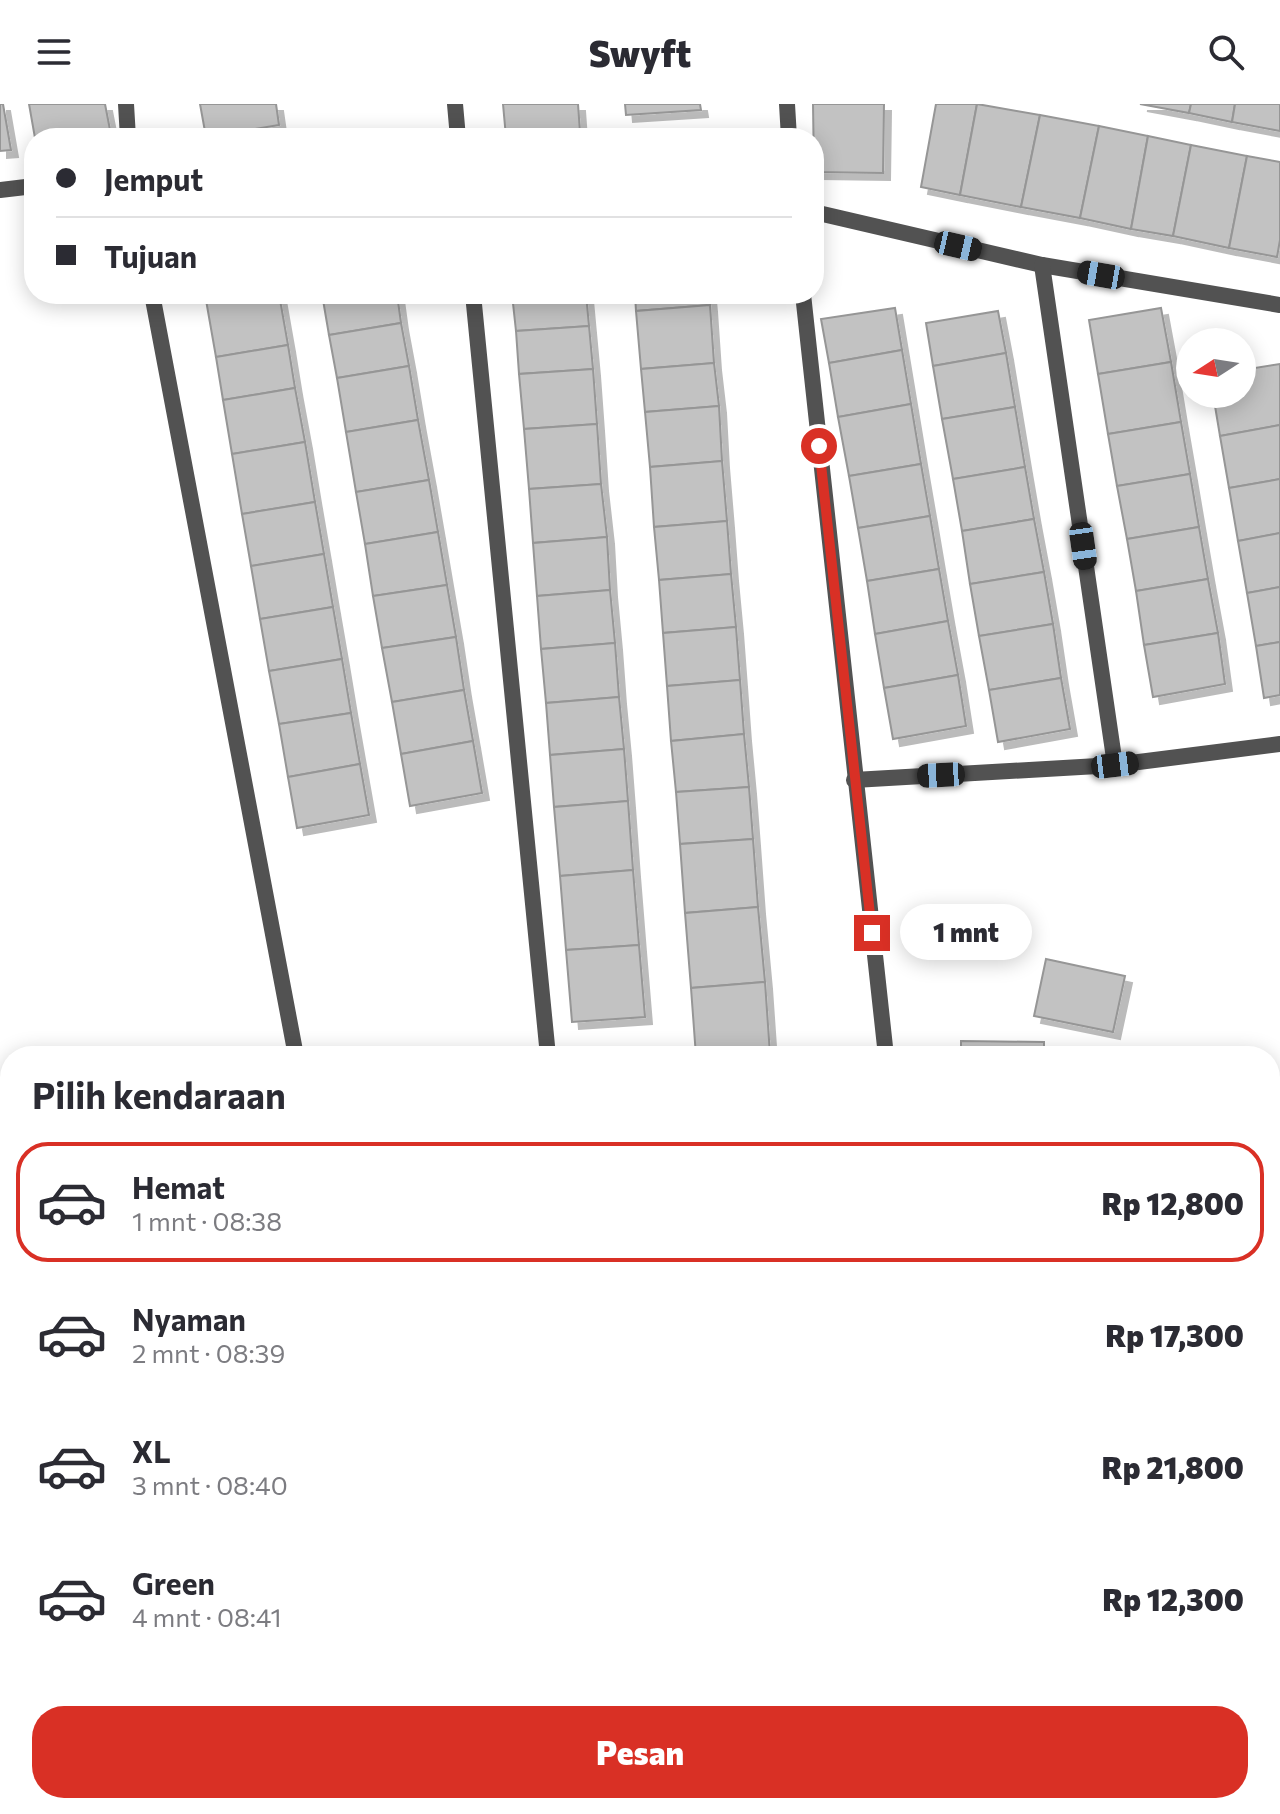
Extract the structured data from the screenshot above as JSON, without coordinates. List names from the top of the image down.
{
  "north": "left",
  "page": {
    "header": "Swyft",
    "banner": ["Jemput", "Tujuan"],
    "bubble": "1 mnt",
    "heading": "Pilih kendaraan",
    "list": [
      {
        "name": "Hemat",
        "note": "1 mnt · 08:38",
        "value": "Rp 12,800"
      },
      {
        "name": "Nyaman",
        "note": "2 mnt · 08:39",
        "value": "Rp 17,300"
      },
      {
        "name": "XL",
        "note": "3 mnt · 08:40",
        "value": "Rp 21,800"
      },
      {
        "name": "Green",
        "note": "4 mnt · 08:41",
        "value": "Rp 12,300"
      }
    ],
    "buttons": "Pesan"
  }
}
